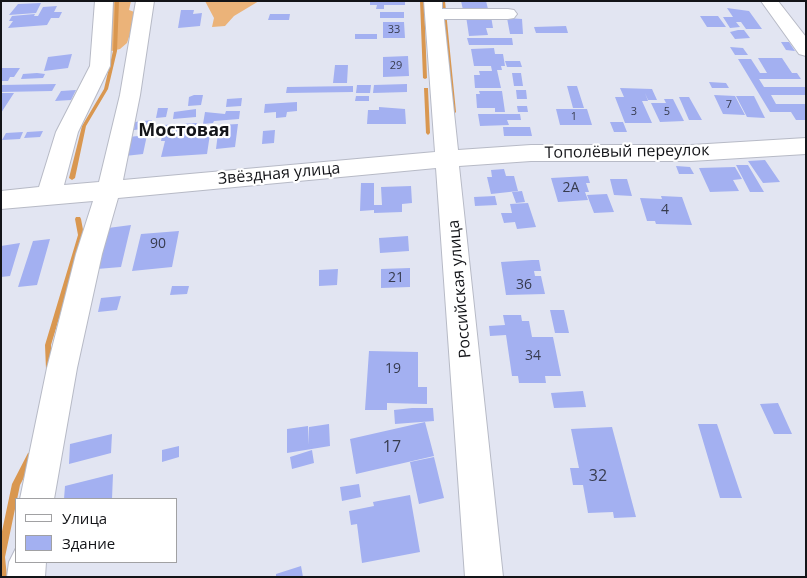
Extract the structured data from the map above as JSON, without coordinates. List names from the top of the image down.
{
  "streets": {
    "street": ["Тополёвый переулок", "Звёздная улица", "Российская улица"]
  },
  "crossings": [
    ["Тополёвый переулок", "Звёздная улица"],
    ["Тополёвый переулок", "Российская улица"],
    ["Звёздная улица", "Российская улица"]
  ],
  "districts": ["Мостовая"],
  "house_numbers": [
    "33",
    "29",
    "7",
    "3",
    "5",
    "1",
    "2А",
    "4",
    "90",
    "21",
    "36",
    "34",
    "19",
    "17",
    "32"
  ],
  "legend": ["Улица", "Здание"]
}
